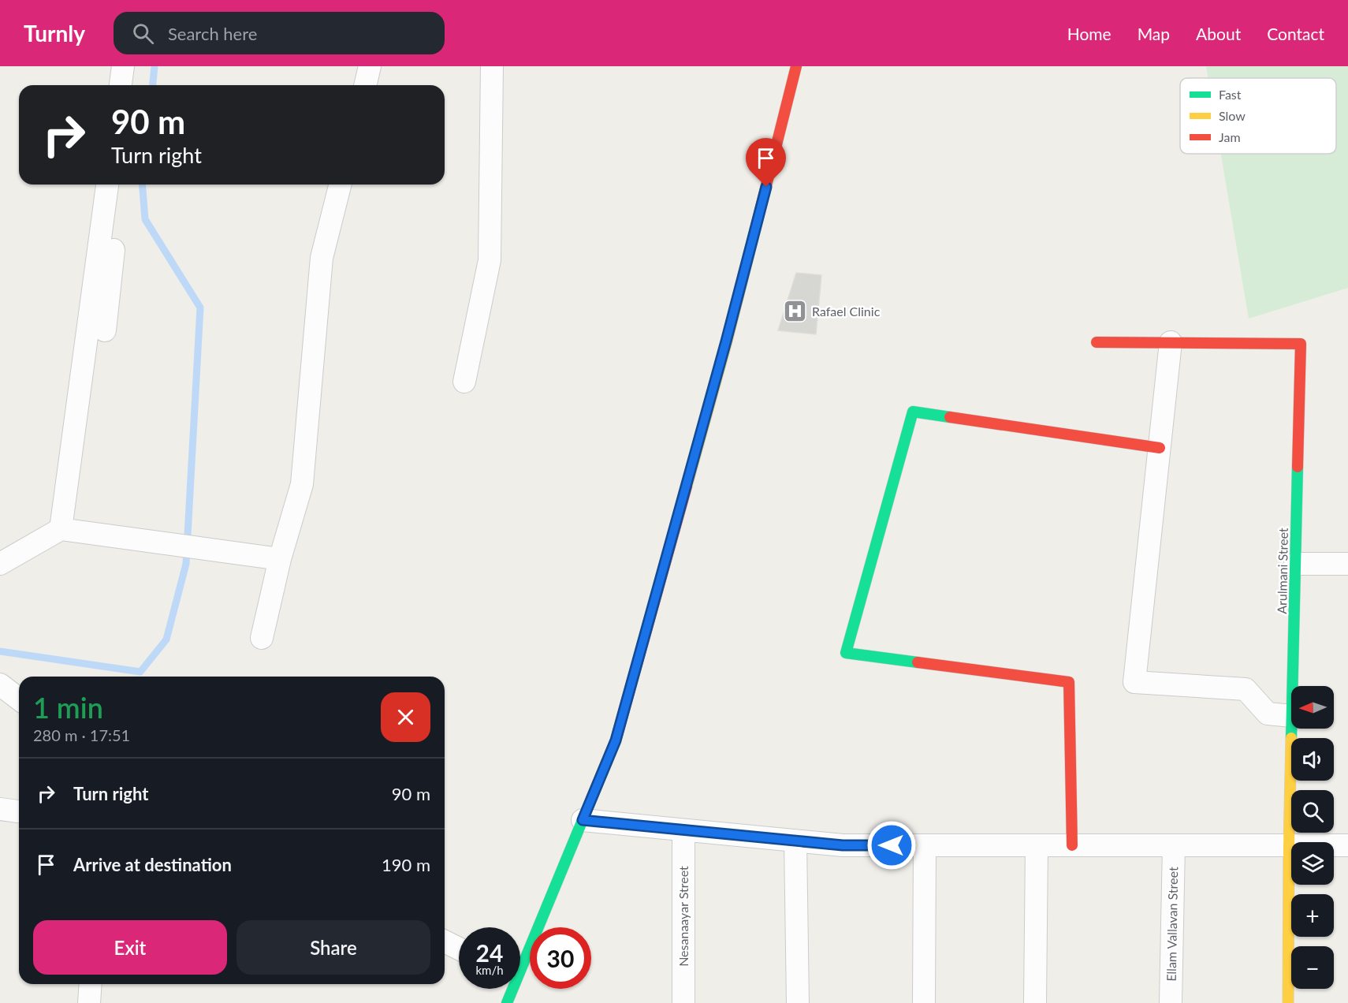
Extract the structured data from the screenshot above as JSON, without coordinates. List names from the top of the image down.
{
  "streets": {
    "street": ["Arulmani Street", "Nesanaayar Street", "Ellam Vallavan Street"]
  },
  "places": {
    "hospital": ["Rafael Clinic"]
  },
  "legend": ["Fast", "Slow", "Jam"],
  "north": "left",
  "page": {
    "header": "Turnly",
    "search": "Search here",
    "nav": [
      "Home",
      "Map",
      "About",
      "Contact"
    ],
    "turn": ["90 m", "Turn right"],
    "heading": ["1 min", "280 m · 17:51"],
    "map_buttons": ["+", "−"],
    "list": [
      {
        "name": "Turn right",
        "value": "90 m"
      },
      {
        "name": "Arrive at destination",
        "value": "190 m"
      }
    ],
    "buttons": ["Exit", "Share"],
    "speed": "24 km/h",
    "limit": "30"
  }
}
